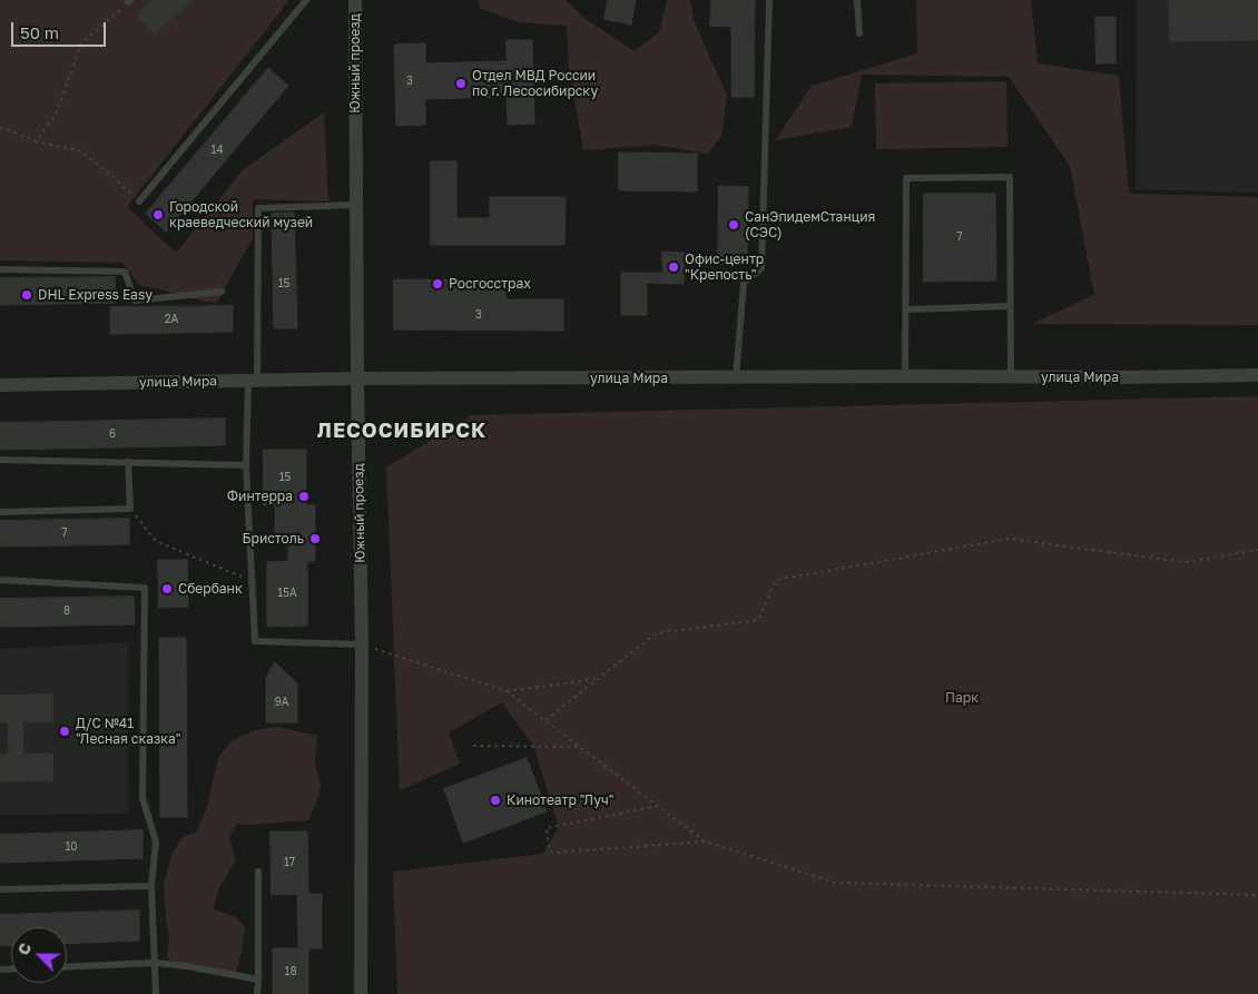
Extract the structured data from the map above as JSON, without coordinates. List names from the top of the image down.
{
  "streets": {
    "street": ["Южный проезд", "улица Мира"]
  },
  "crossings": [
    ["Южный проезд", "улица Мира"]
  ],
  "districts": ["ЛЕСОСИБИРСК"],
  "parks": ["Парк"],
  "places": [
    "Отдел МВД России по г. Лесосибирску",
    "Городской краеведческий музей",
    "СанЭпидемСтанция (СЭС)",
    "Офис-центр \"Крепость\"",
    "Росгосстрах",
    "DHL Express Easy",
    "Финтерра",
    "Бристоль",
    "Сбербанк",
    "Д/С №41 \"Лесная сказка\"",
    "Кинотеатр \"Луч\""
  ],
  "house_numbers": [
    "3",
    "14",
    "7",
    "15",
    "3",
    "2А",
    "6",
    "15",
    "7",
    "15А",
    "8",
    "9А",
    "10",
    "17",
    "18"
  ],
  "scale_bar": "50 m",
  "north": "top left"
}
